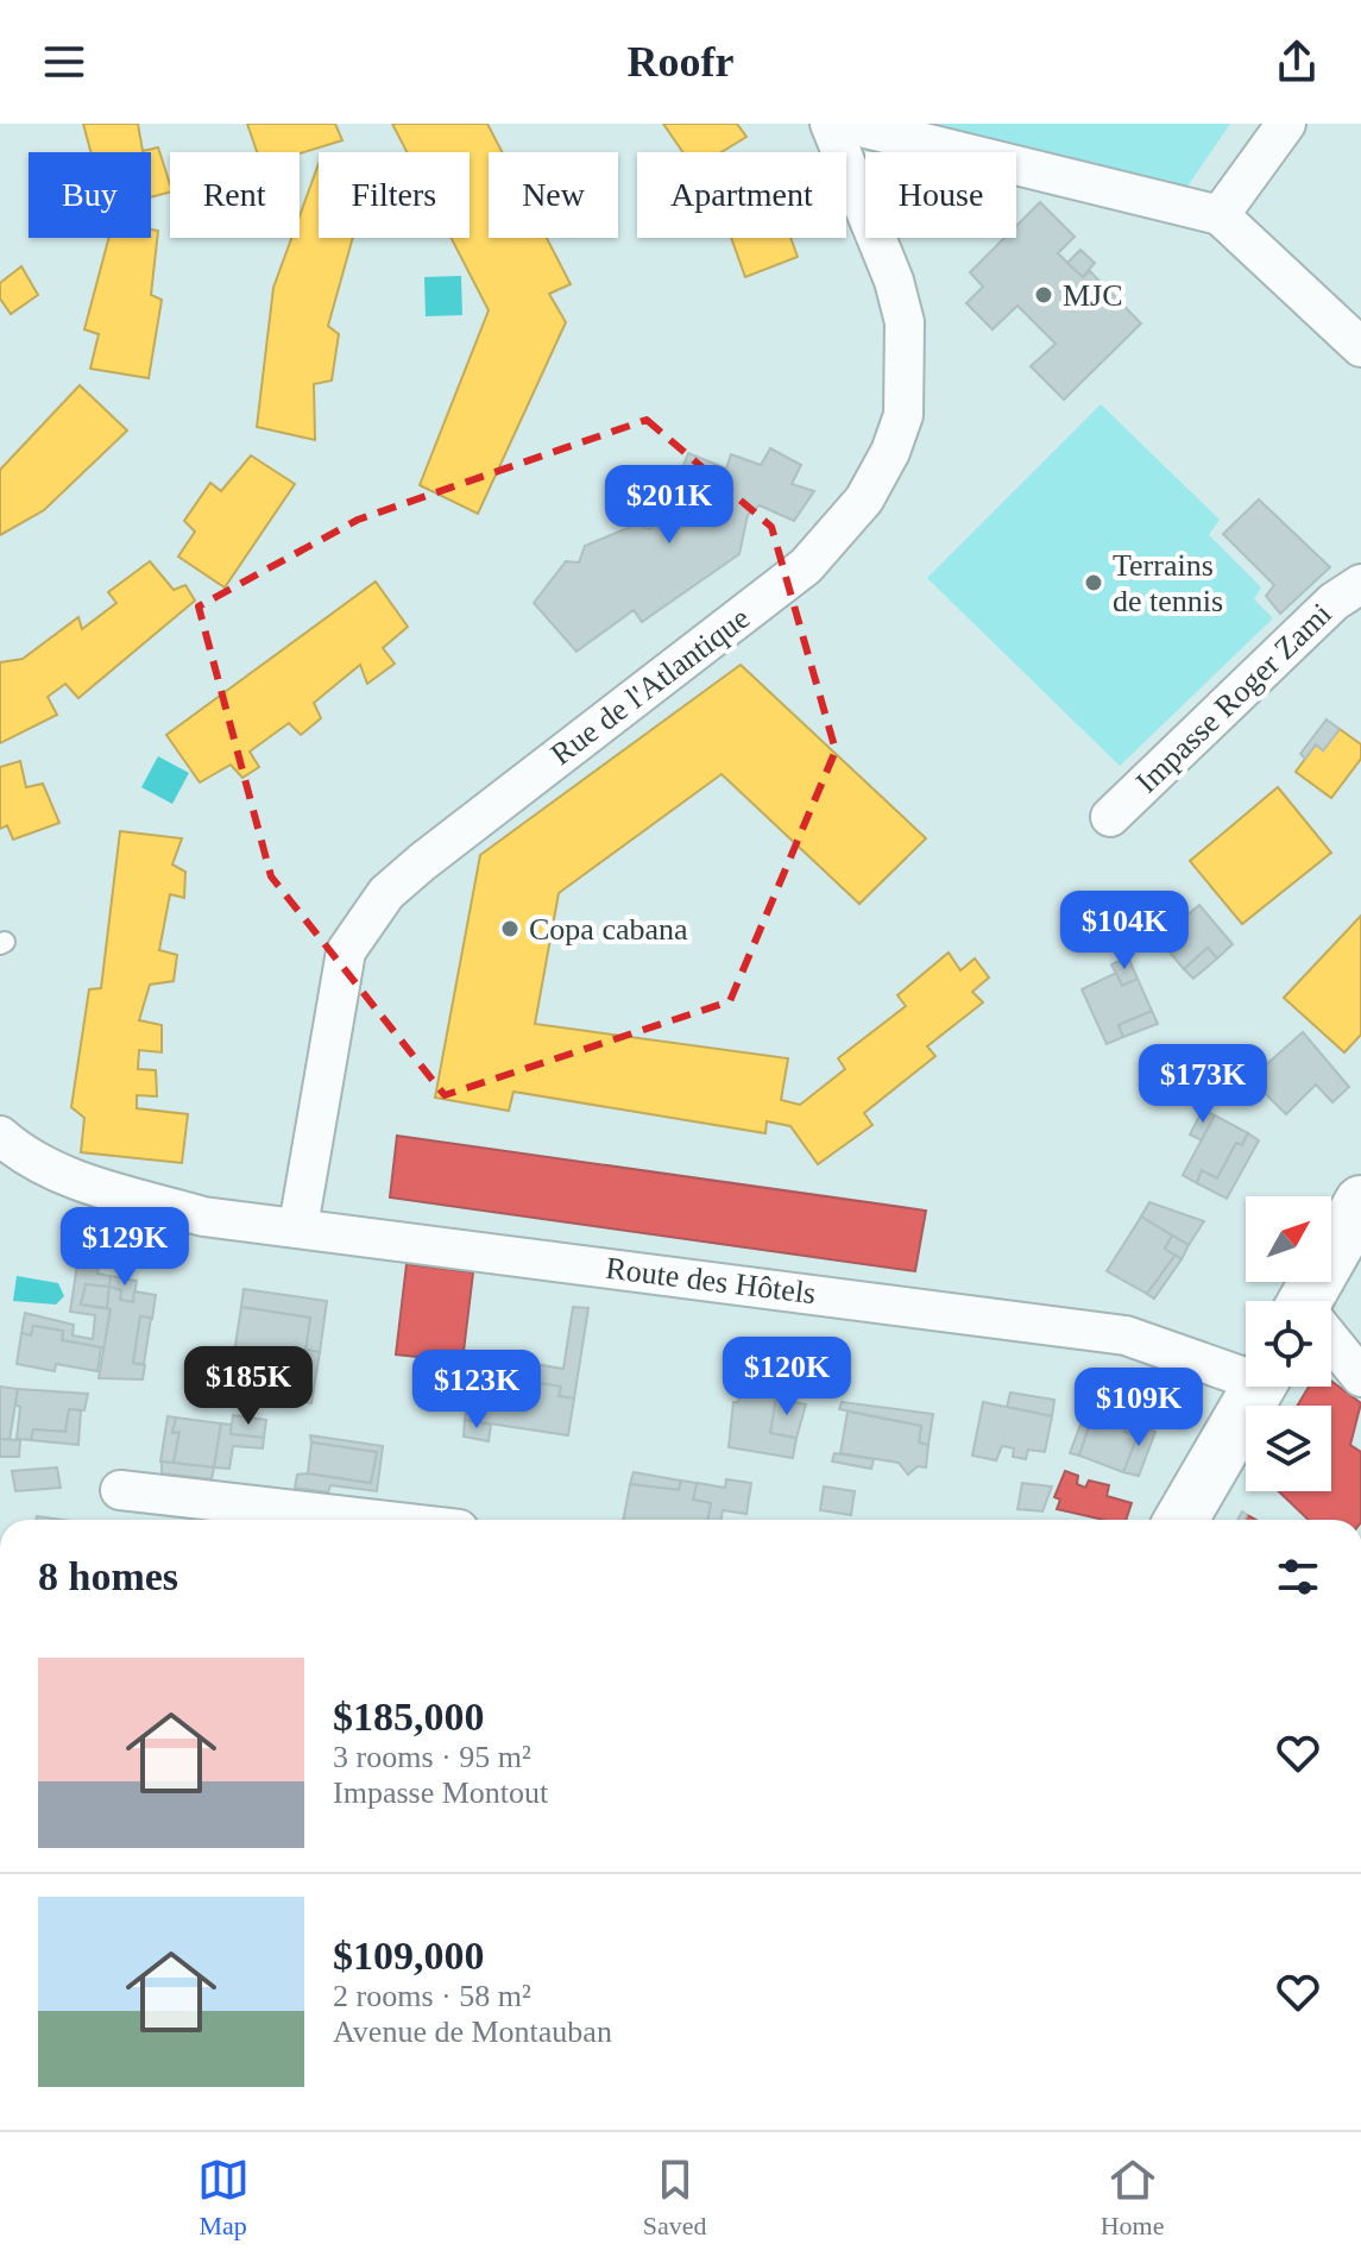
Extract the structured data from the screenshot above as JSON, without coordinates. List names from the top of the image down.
{
  "streets": {
    "street": ["Rue de l'Atlantique", "Impasse Roger Zami", "Route des Hôtels"]
  },
  "crossings": [
    ["Rue de l'Atlantique", "Route des Hôtels"]
  ],
  "places": ["MJC", "Terrains de tennis", "Copa cabana"],
  "north": "top right",
  "page": {
    "header": "Roofr",
    "chip": [
      "Buy",
      "Rent",
      "Filters",
      "New",
      "Apartment",
      "House"
    ],
    "price": [
      "$201K",
      "$104K",
      "$173K",
      "$129K",
      "$120K",
      "$185K",
      "$123K",
      "$109K"
    ],
    "heading": "8 homes",
    "list": [
      {
        "name": "$185,000",
        "note": "3 rooms · 95 m² · Impasse Montout"
      },
      {
        "name": "$109,000",
        "note": "2 rooms · 58 m² · Avenue de Montauban"
      }
    ],
    "tabs": ["Map", "Saved", "Home"]
  }
}
